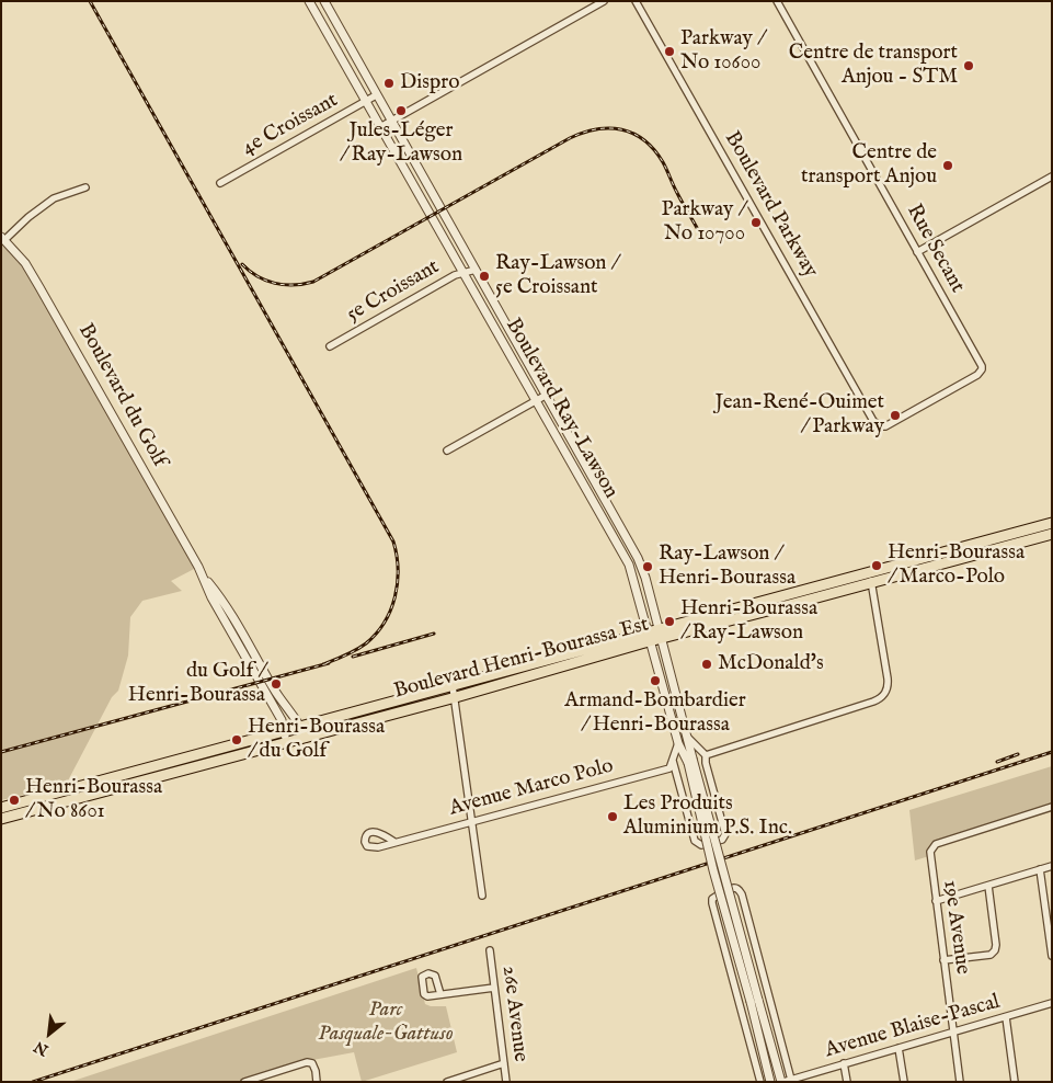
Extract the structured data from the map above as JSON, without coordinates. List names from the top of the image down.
{
  "streets": {
    "main road": ["Boulevard Henri-Bourassa Est"],
    "street": [
      "4e Croissant",
      "Boulevard Parkway",
      "Rue Secant",
      "5e Croissant",
      "Boulevard du Golf",
      "Boulevard Ray-Lawson",
      "Avenue Marco Polo",
      "19e Avenue",
      "26e Avenue",
      "Avenue Blaise-Pascal"
    ]
  },
  "crossings": [
    ["4e Croissant", "Boulevard Ray-Lawson"],
    ["Boulevard Parkway", "Rue Secant"],
    ["5e Croissant", "Boulevard Ray-Lawson"],
    ["Boulevard du Golf", "Boulevard Henri-Bourassa Est"],
    ["Boulevard Ray-Lawson", "Boulevard Henri-Bourassa Est"],
    ["19e Avenue", "Avenue Blaise-Pascal"]
  ],
  "parks": ["Parc Pasquale-Gattuso"],
  "places": [
    "Parkway / No 10600",
    "Centre de transport Anjou - STM",
    "Dispro",
    "Jules-Léger / Ray-Lawson",
    "Centre de transport Anjou",
    "Parkway / No 10700",
    "Ray-Lawson / 5e Croissant",
    "Jean-René-Ouimet / Parkway",
    "Henri-Bourassa / Marco-Polo",
    "Ray-Lawson / Henri-Bourassa",
    "Henri-Bourassa / Ray-Lawson",
    "McDonald's",
    "Armand-Bombardier / Henri-Bourassa",
    "du Golf / Henri-Bourassa",
    "Henri-Bourassa / du Golf",
    "Henri-Bourassa / No 8601",
    "Les Produits Aluminium P.S. Inc."
  ],
  "north": "bottom left"
}
